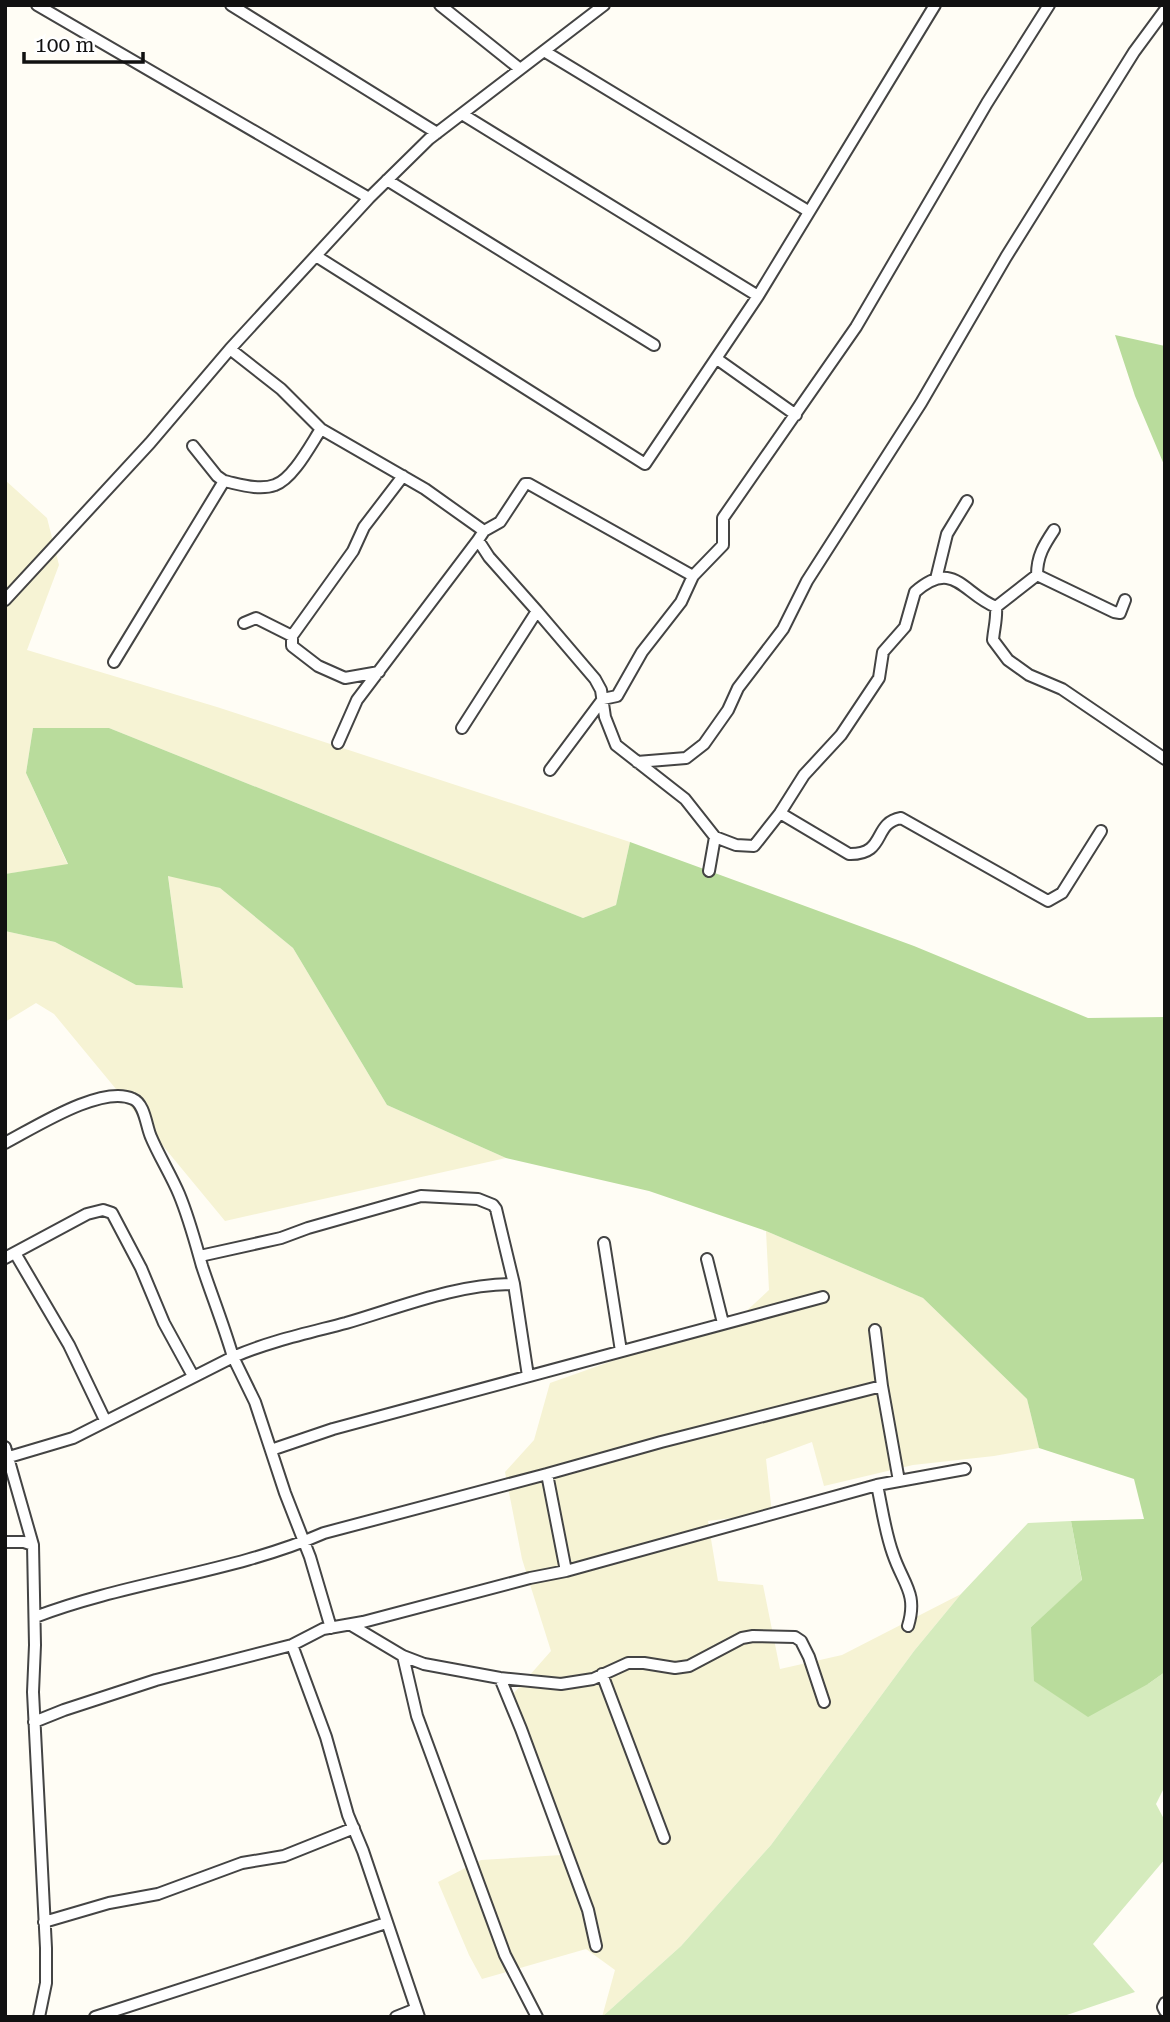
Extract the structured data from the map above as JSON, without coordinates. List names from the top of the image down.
{
  "scale_bar": "100 m"
}
